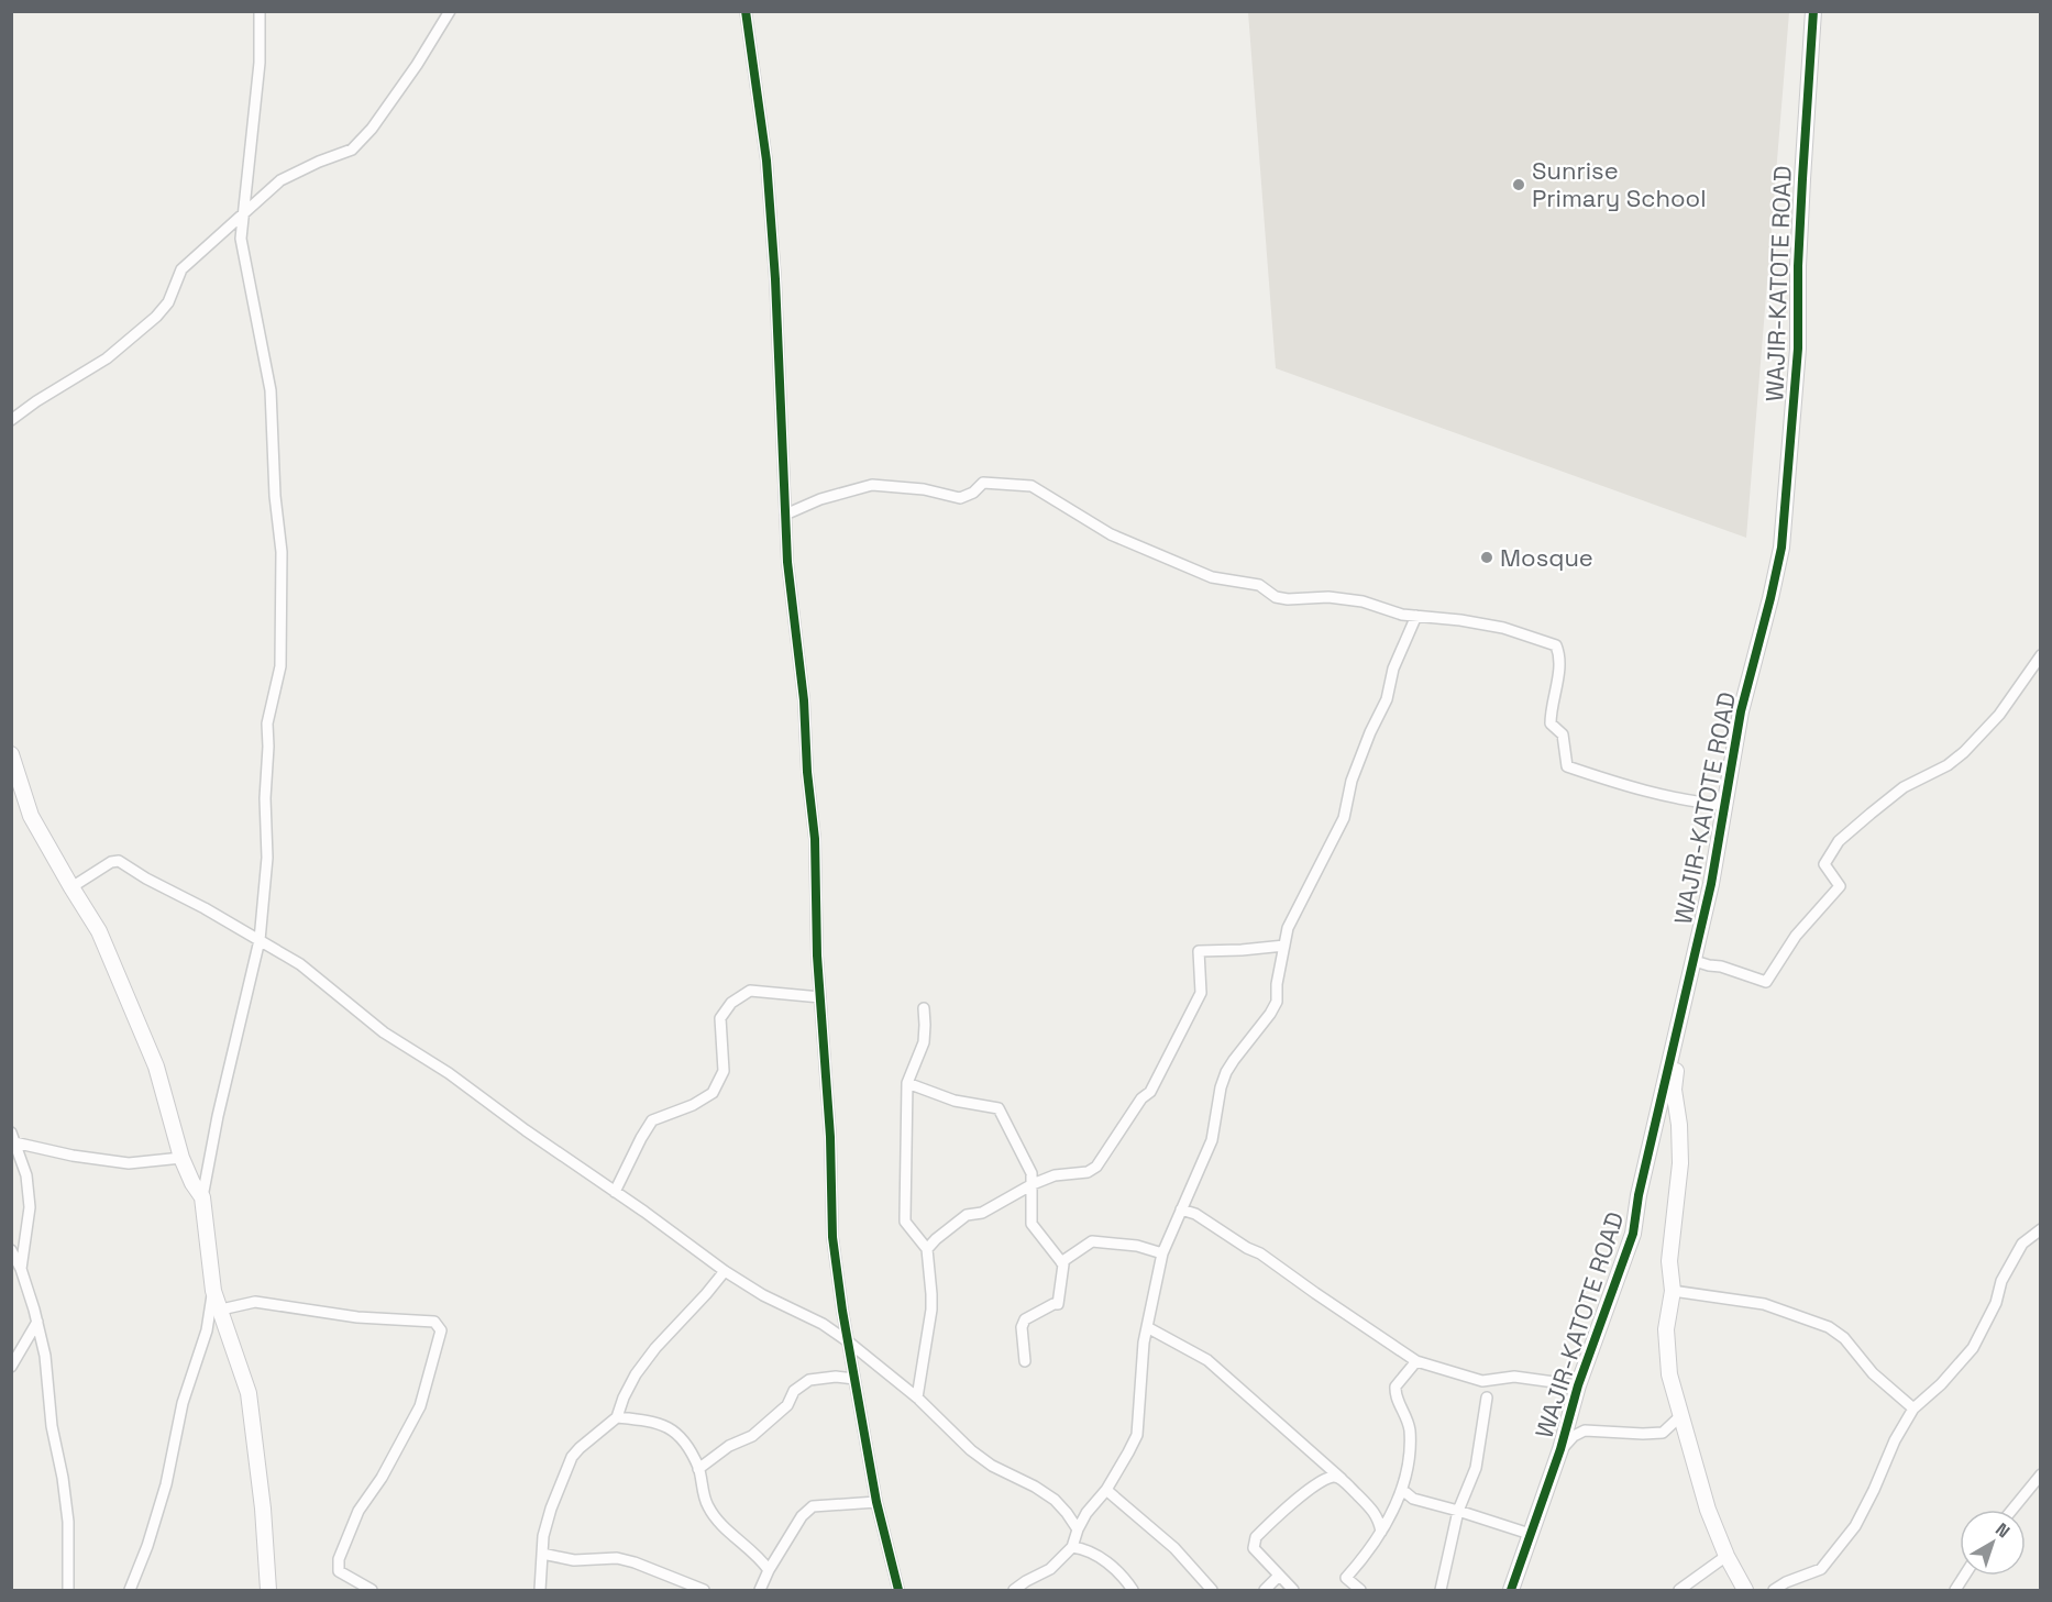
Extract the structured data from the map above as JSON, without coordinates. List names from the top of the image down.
{
  "streets": {
    "street": ["WAJIR-KATOTE ROAD"]
  },
  "places": ["Sunrise Primary School", "Mosque"],
  "north": "top right"
}
